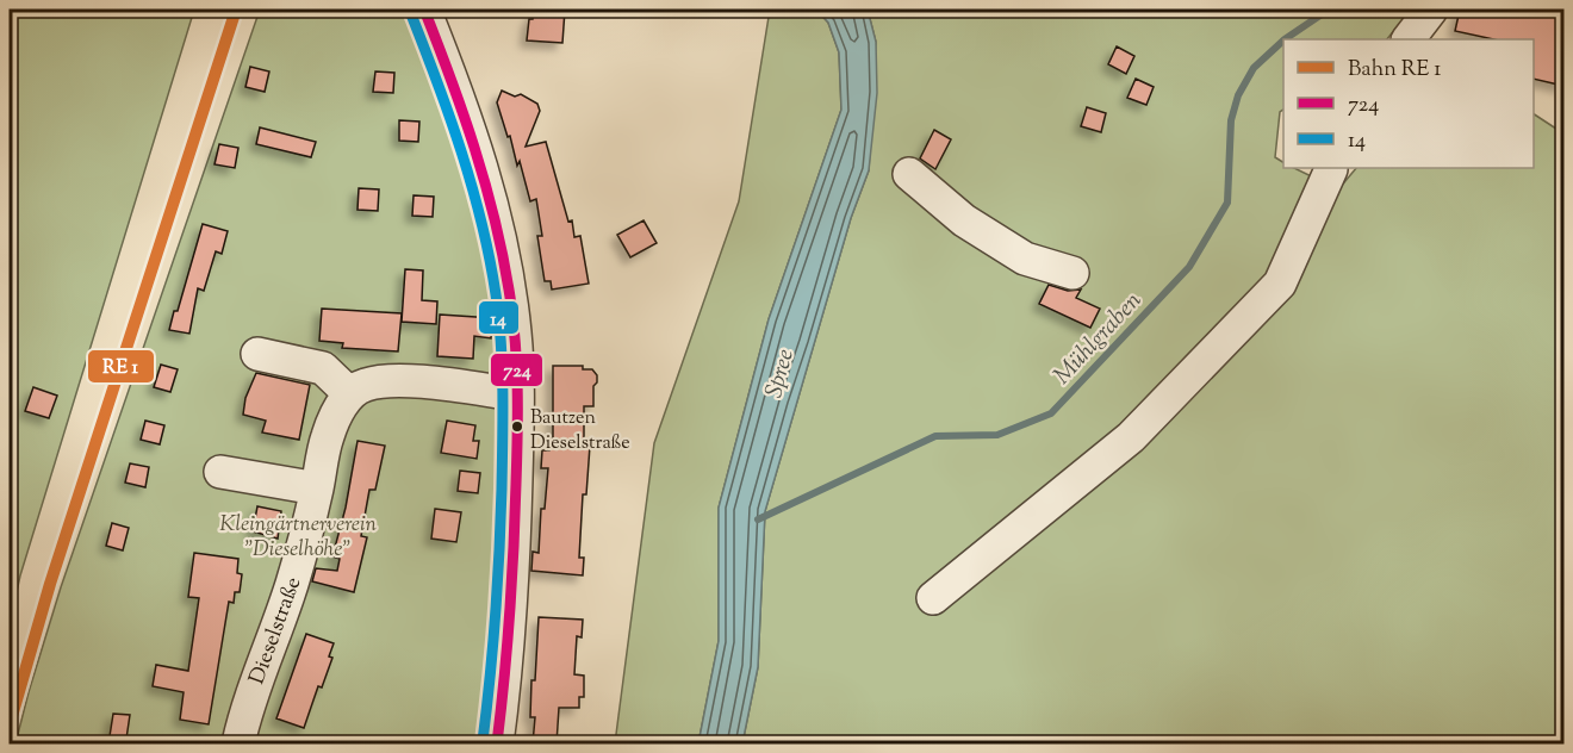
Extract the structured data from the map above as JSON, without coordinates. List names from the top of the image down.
{
  "streets": {
    "street": ["Dieselstraße"]
  },
  "water": ["Mühlgraben", "Spree"],
  "parks": ["Kleingärtnerverein \"Dieselhöhe\""],
  "places": ["Bautzen Dieselstraße"],
  "lines": ["transit line 724", "transit line 14"],
  "legend": ["Bahn RE 1", "724", "14"]
}
